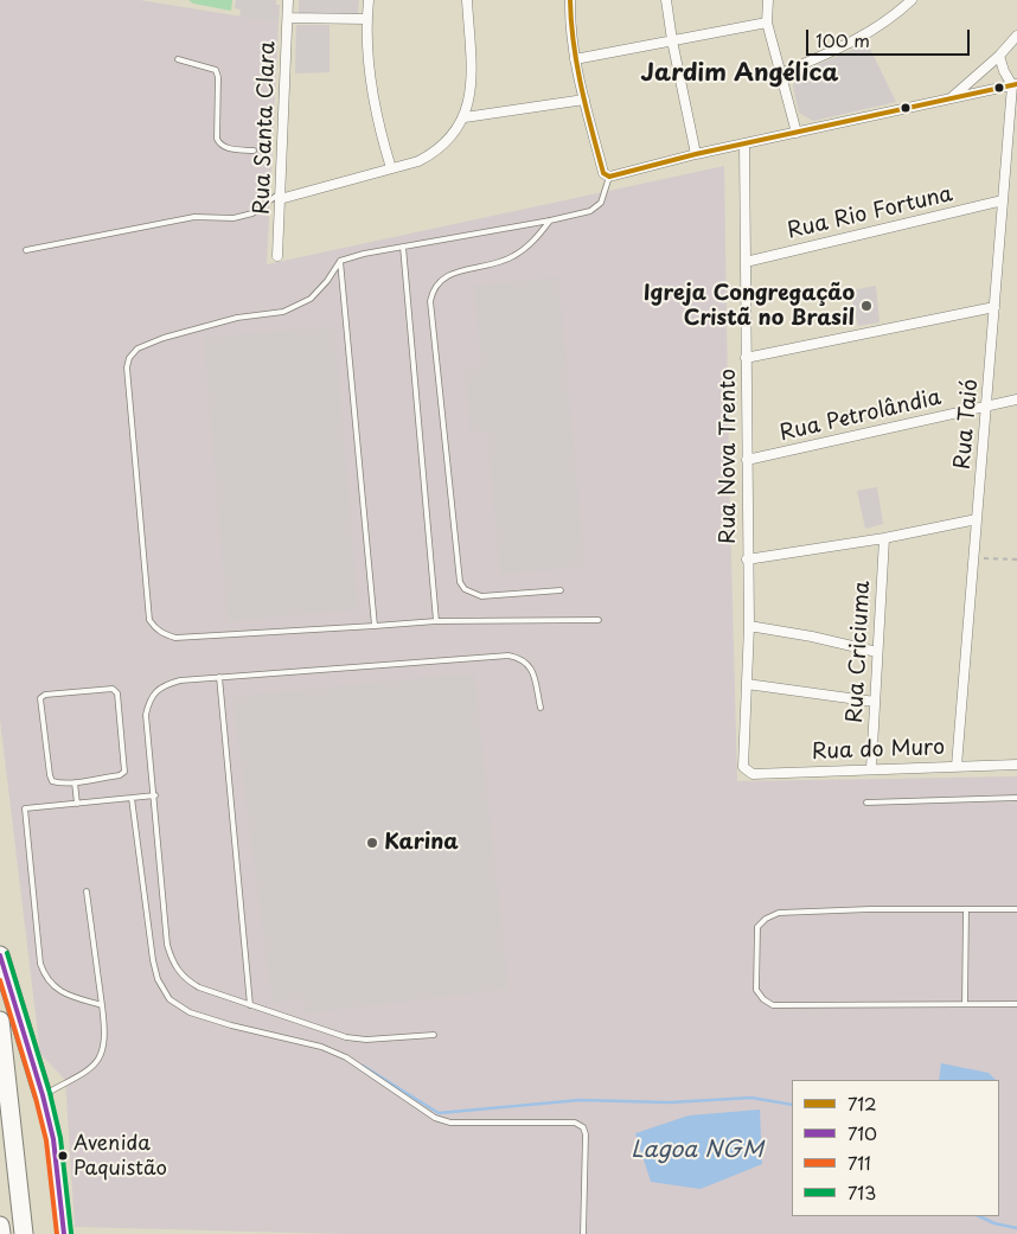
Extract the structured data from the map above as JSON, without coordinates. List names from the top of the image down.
{
  "streets": {
    "street": [
      "Rua Santa Clara",
      "Rua Rio Fortuna",
      "Rua Petrolândia",
      "Rua Taió",
      "Rua Nova Trento",
      "Rua Criciuma",
      "Rua do Muro"
    ]
  },
  "crossings": [
    ["Rua Rio Fortuna", "Rua Taió"],
    ["Rua Rio Fortuna", "Rua Nova Trento"],
    ["Rua Petrolândia", "Rua Taió"],
    ["Rua Petrolândia", "Rua Nova Trento"],
    ["Rua Taió", "Rua do Muro"],
    ["Rua Nova Trento", "Rua do Muro"],
    ["Rua Criciuma", "Rua do Muro"]
  ],
  "districts": ["Jardim Angélica"],
  "water": ["Lagoa NGM"],
  "places": ["Igreja Congregação Cristã no Brasil", "Karina", "Avenida Paquistão"],
  "lines": [
    "transit line 712",
    "transit line 713",
    "transit line 710",
    "transit line 711"
  ],
  "legend": [
    "712",
    "710",
    "711",
    "713"
  ],
  "scale_bar": "100 m"
}
